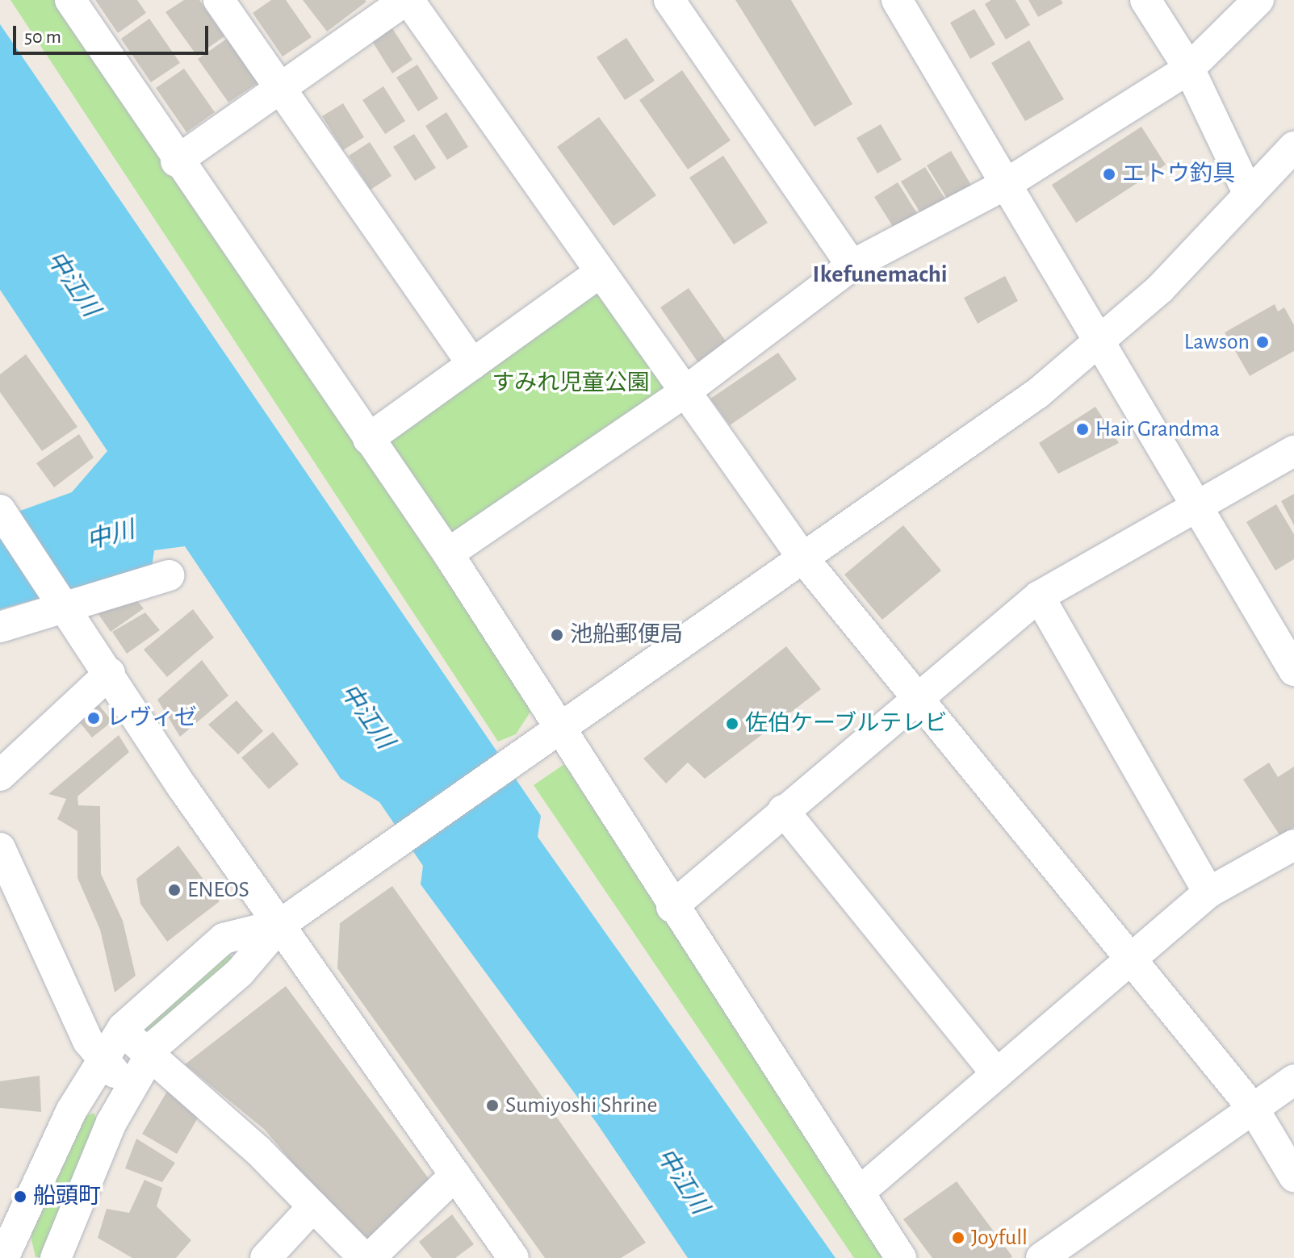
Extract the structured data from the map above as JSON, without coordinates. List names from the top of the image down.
{
  "districts": ["Ikefunemachi"],
  "water": ["中江川", "中川"],
  "parks": ["すみれ児童公園"],
  "places": [
    "エトウ釣具",
    "Lawson",
    "Hair Grandma",
    "池船郵便局",
    "レヴィゼ",
    "佐伯ケーブルテレビ",
    "ENEOS",
    "Sumiyoshi Shrine",
    "船頭町",
    "Joyfull"
  ],
  "scale_bar": "50 m"
}
